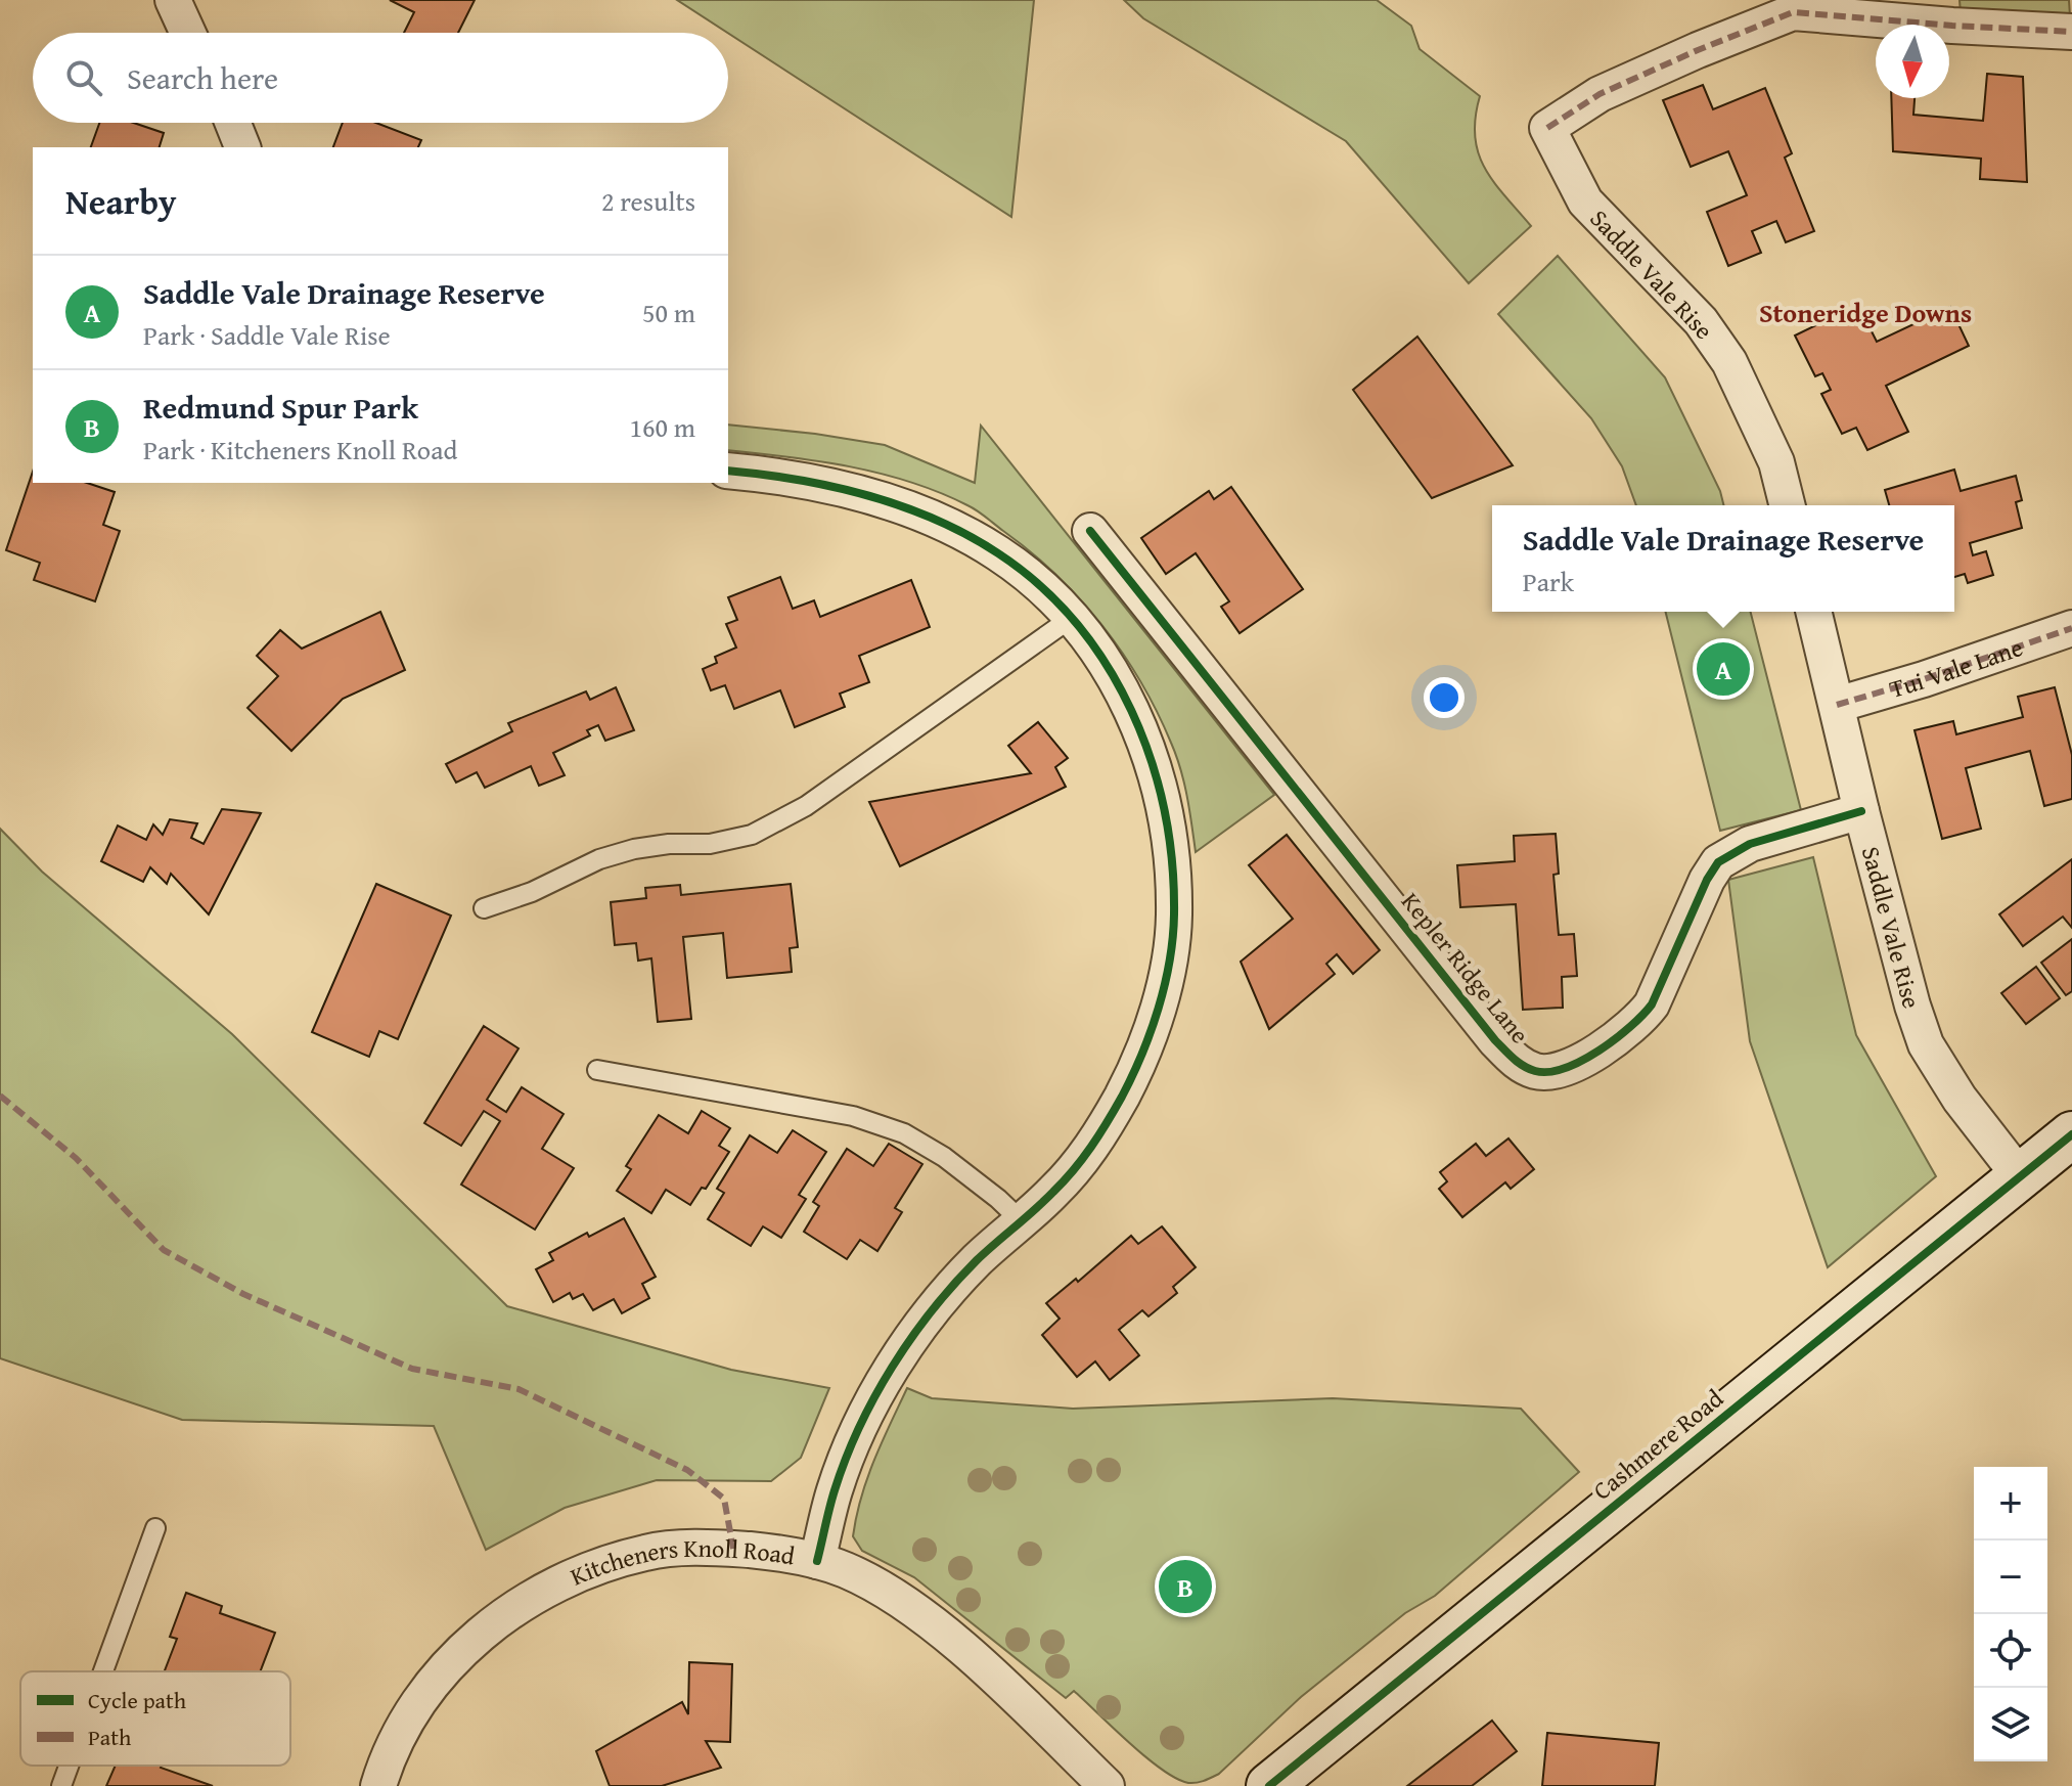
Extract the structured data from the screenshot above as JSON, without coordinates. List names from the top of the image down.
{
  "streets": {
    "street": [
      "Saddle Vale Rise",
      "Tui Vale Lane",
      "Kepler Ridge Lane",
      "Cashmere Road",
      "Kitcheners Knoll Road"
    ]
  },
  "crossings": [
    ["Saddle Vale Rise", "Tui Vale Lane"],
    ["Saddle Vale Rise", "Kepler Ridge Lane"],
    ["Saddle Vale Rise", "Cashmere Road"]
  ],
  "districts": ["Stoneridge Downs"],
  "legend": ["Cycle path", "Path"],
  "north": "bottom",
  "page": {
    "search": "Search here",
    "heading": ["Nearby", "2 results"],
    "list": [
      {
        "mark": "A",
        "name": "Saddle Vale Drainage Reserve",
        "note": "Park · Saddle Vale Rise",
        "value": "50 m"
      },
      {
        "mark": "B",
        "name": "Redmund Spur Park",
        "note": "Park · Kitcheners Knoll Road",
        "value": "160 m"
      }
    ],
    "popup": ["Saddle Vale Drainage Reserve", "Park"],
    "pins": ["A", "B"],
    "map_buttons": ["+", "−"]
  }
}
